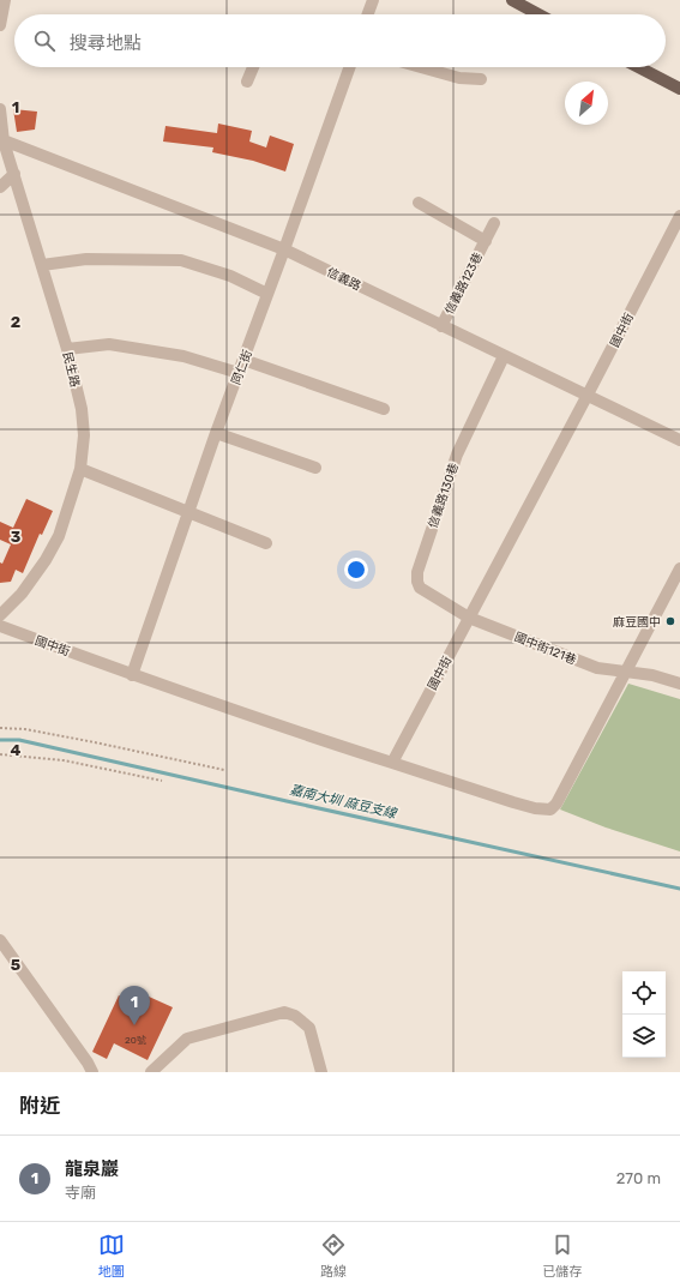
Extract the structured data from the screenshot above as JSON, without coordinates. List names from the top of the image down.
{
  "streets": {
    "street": [
      "信義路",
      "信義路123巷",
      "國中街",
      "同仁街",
      "民生路",
      "信義路130巷",
      "國中街121巷"
    ]
  },
  "crossings": [
    ["信義路", "信義路123巷"],
    ["信義路", "國中街"],
    ["信義路", "同仁街"],
    ["信義路", "民生路"],
    ["信義路", "信義路130巷"],
    ["國中街", "同仁街"],
    ["國中街", "信義路130巷"],
    ["國中街", "國中街121巷"],
    ["信義路130巷", "國中街121巷"]
  ],
  "water": ["嘉南大圳 麻豆支線"],
  "places": ["麻豆國中"],
  "house_numbers": ["20號"],
  "north": "top right",
  "page": {
    "search": "搜尋地點",
    "pins": "1",
    "heading": "附近",
    "list": [
      {
        "mark": "1",
        "name": "龍泉巖",
        "note": "寺廟",
        "value": "270 m"
      }
    ],
    "nav": ["地圖", "路線", "已儲存"]
  },
  "grid": {
    "rows": [
      "1",
      "2",
      "3",
      "4",
      "5"
    ]
  }
}
